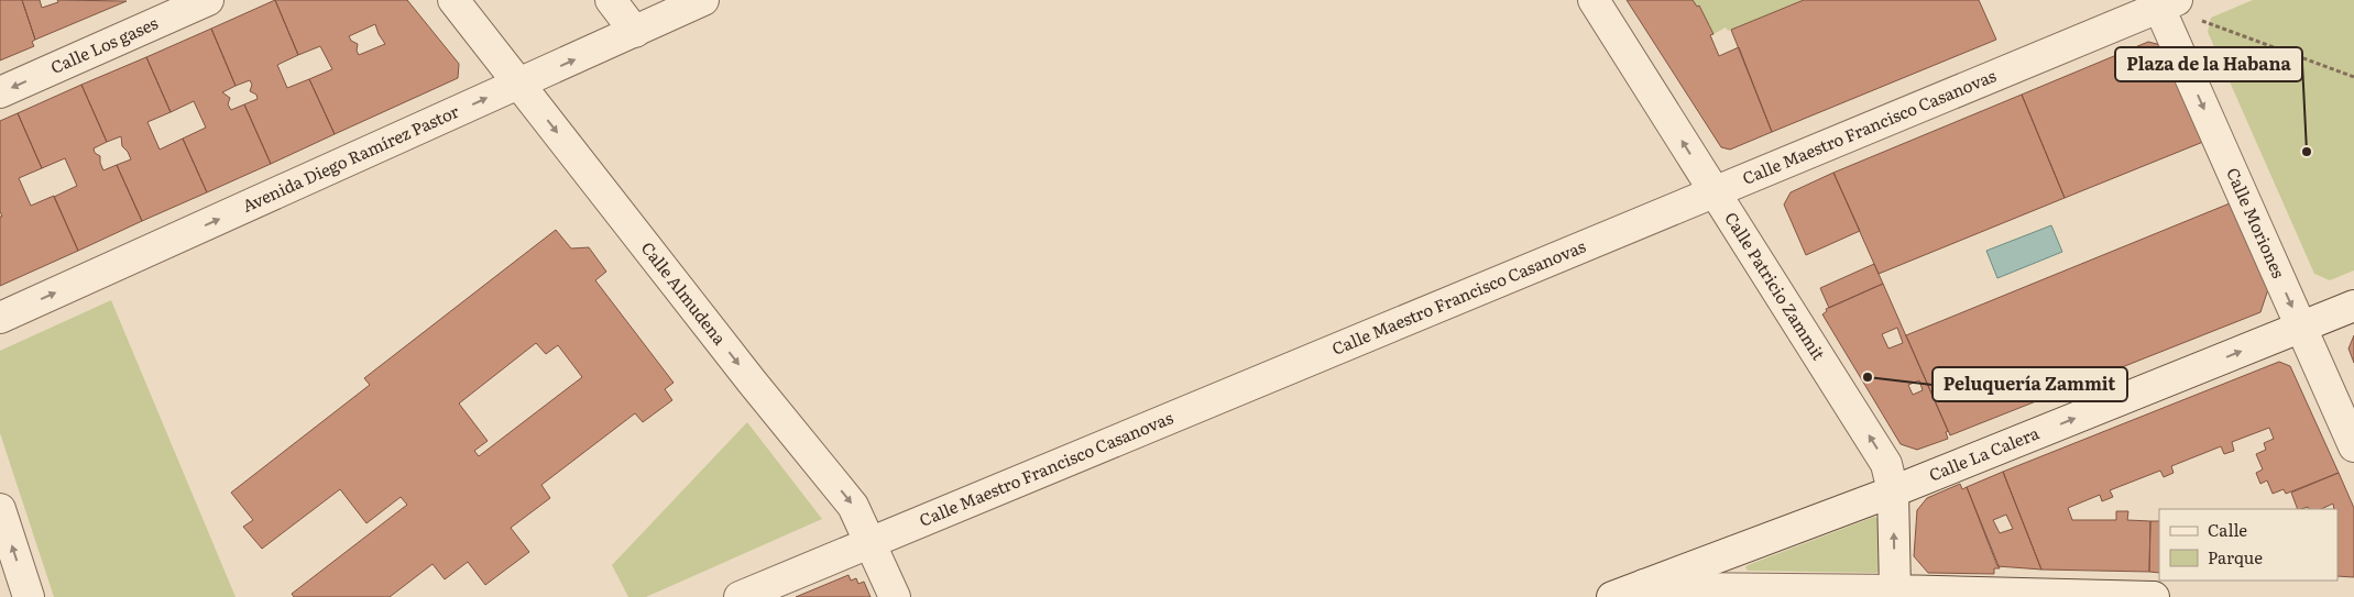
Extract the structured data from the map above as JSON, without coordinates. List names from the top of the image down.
{
  "streets": {
    "street": [
      "Calle Los gases",
      "Calle Maestro Francisco Casanovas",
      "Avenida Diego Ramírez Pastor",
      "Calle Moriones",
      "Calle Patricio Zammit",
      "Calle Almudena",
      "Calle La Calera"
    ]
  },
  "crossings": [
    ["Calle Maestro Francisco Casanovas", "Calle Moriones"],
    ["Calle Maestro Francisco Casanovas", "Calle Patricio Zammit"],
    ["Calle Maestro Francisco Casanovas", "Calle Almudena"],
    ["Avenida Diego Ramírez Pastor", "Calle Almudena"],
    ["Calle Moriones", "Calle La Calera"],
    ["Calle Patricio Zammit", "Calle La Calera"]
  ],
  "one_way": [
    "Calle Los gases",
    "Avenida Diego Ramírez Pastor",
    "Calle Moriones",
    "Calle Patricio Zammit",
    "Calle Almudena"
  ],
  "places": ["Plaza de la Habana", "Peluquería Zammit"],
  "legend": ["Calle", "Parque"]
}
